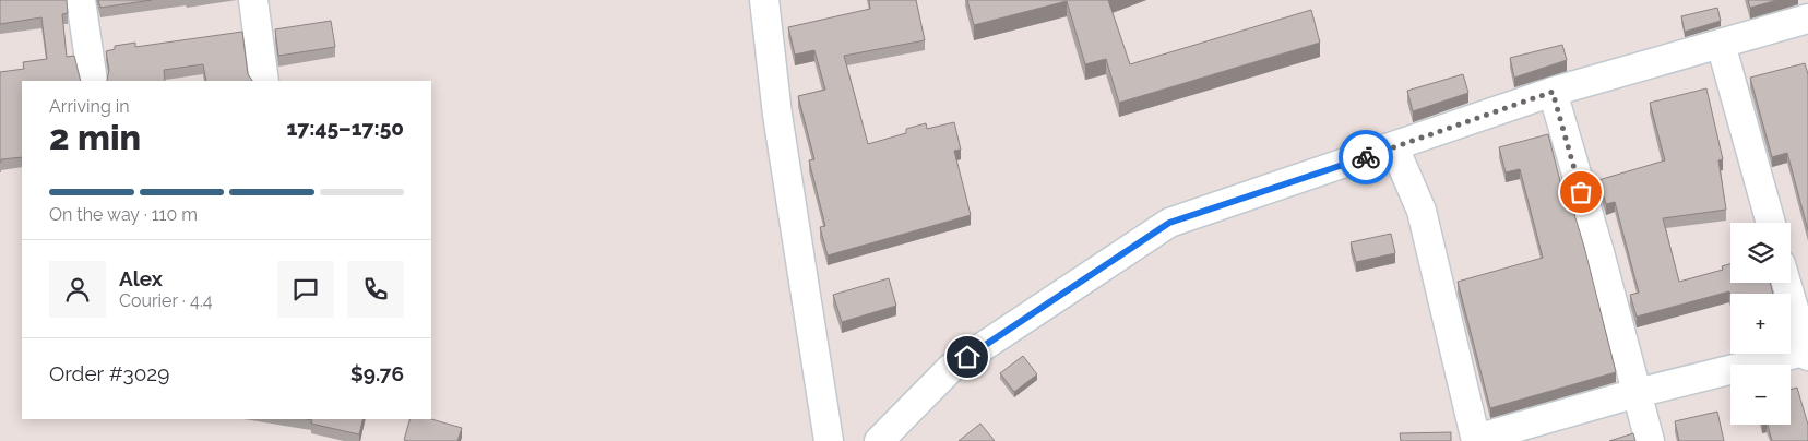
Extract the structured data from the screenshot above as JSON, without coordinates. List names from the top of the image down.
{
  "page": {
    "heading": ["2 min", "Arriving in", "17:45–17:50"],
    "panel": [
      "Alex",
      "Courier · 4.4",
      "Order #3029",
      "$9.76"
    ],
    "bar": "On the way · 110 m",
    "map_buttons": ["+", "−"]
  }
}
